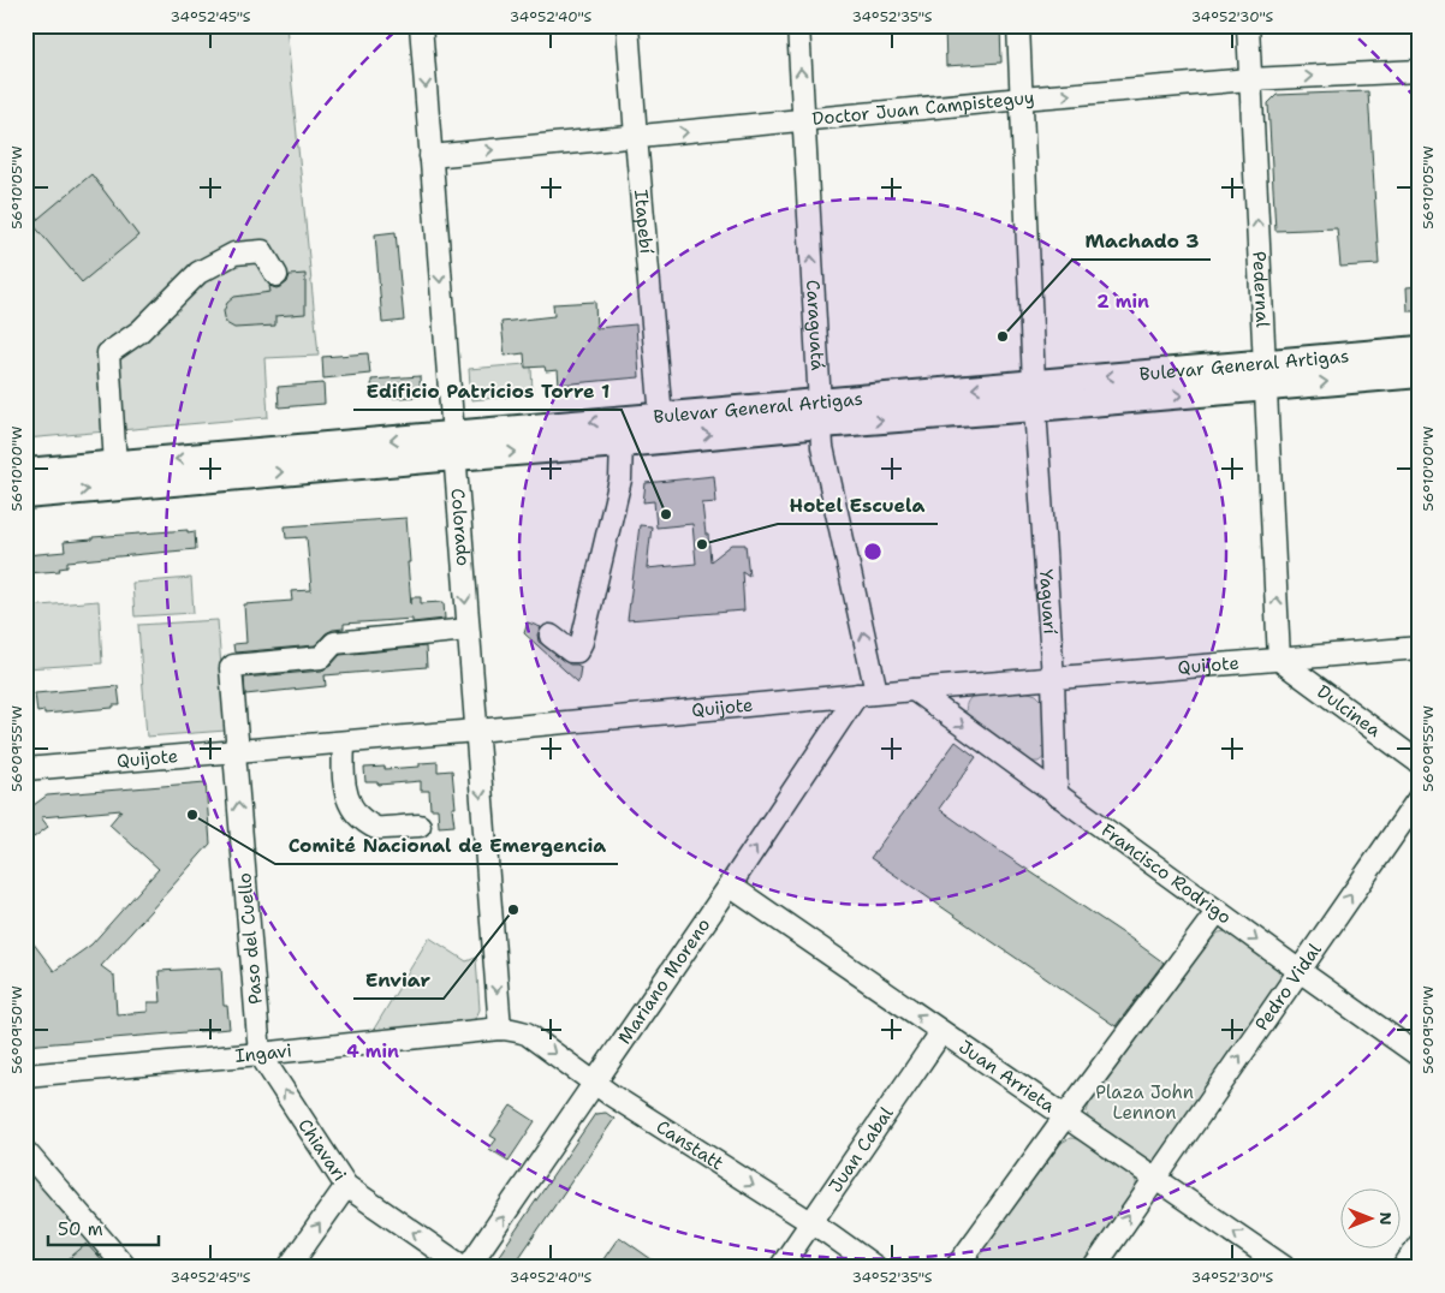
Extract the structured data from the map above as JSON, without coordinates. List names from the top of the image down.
{
  "streets": {
    "main road": ["Bulevar General Artigas"],
    "street": [
      "Doctor Juan Campisteguy",
      "Itapebí",
      "Pedernal",
      "Caraguatá",
      "Colorado",
      "Yaguarí",
      "Quijote",
      "Dulcinea",
      "Francisco Rodrigo",
      "Paso del Cuello",
      "Mariano Moreno",
      "Pedro Vidal",
      "Ingavi",
      "Juan Arrieta",
      "Canstatt",
      "Chiavari",
      "Juan Cabal"
    ]
  },
  "crossings": [
    ["Doctor Juan Campisteguy", "Itapebí"],
    ["Doctor Juan Campisteguy", "Pedernal"],
    ["Doctor Juan Campisteguy", "Caraguatá"],
    ["Doctor Juan Campisteguy", "Colorado"],
    ["Doctor Juan Campisteguy", "Yaguarí"],
    ["Itapebí", "Bulevar General Artigas"],
    ["Pedernal", "Bulevar General Artigas"],
    ["Pedernal", "Quijote"],
    ["Pedernal", "Dulcinea"],
    ["Caraguatá", "Bulevar General Artigas"],
    ["Caraguatá", "Quijote"],
    ["Caraguatá", "Mariano Moreno"],
    ["Bulevar General Artigas", "Colorado"],
    ["Bulevar General Artigas", "Yaguarí"],
    ["Colorado", "Quijote"],
    ["Colorado", "Paso del Cuello"],
    ["Colorado", "Ingavi"],
    ["Colorado", "Canstatt"],
    ["Yaguarí", "Quijote"],
    ["Yaguarí", "Francisco Rodrigo"],
    ["Quijote", "Dulcinea"],
    ["Quijote", "Francisco Rodrigo"],
    ["Quijote", "Paso del Cuello"],
    ["Quijote", "Mariano Moreno"],
    ["Francisco Rodrigo", "Pedro Vidal"],
    ["Paso del Cuello", "Ingavi"],
    ["Paso del Cuello", "Chiavari"],
    ["Mariano Moreno", "Juan Arrieta"],
    ["Mariano Moreno", "Canstatt"],
    ["Mariano Moreno", "Chiavari"],
    ["Pedro Vidal", "Juan Arrieta"],
    ["Ingavi", "Canstatt"],
    ["Ingavi", "Chiavari"],
    ["Juan Arrieta", "Juan Cabal"],
    ["Canstatt", "Juan Cabal"]
  ],
  "one_way": [
    "Doctor Juan Campisteguy",
    "Pedernal",
    "Caraguatá",
    "Colorado",
    "Francisco Rodrigo",
    "Paso del Cuello",
    "Mariano Moreno",
    "Juan Arrieta",
    "Canstatt",
    "Chiavari"
  ],
  "parks": ["Plaza John Lennon"],
  "places": [
    "Machado 3",
    "Edificio Patricios Torre 1",
    "Hotel Escuela",
    "Comité Nacional de Emergencia",
    "Enviar"
  ],
  "scale_bar": "50 m",
  "north": "right",
  "coordinates": [
    "34°52'45\"S",
    "34°52'40\"S",
    "34°52'35\"S",
    "34°52'30\"S",
    "56°10'05\"W",
    "56°10'00\"W",
    "56°09'55\"W",
    "56°09'50\"W"
  ],
  "rings": ["2 min", "4 min"]
}
